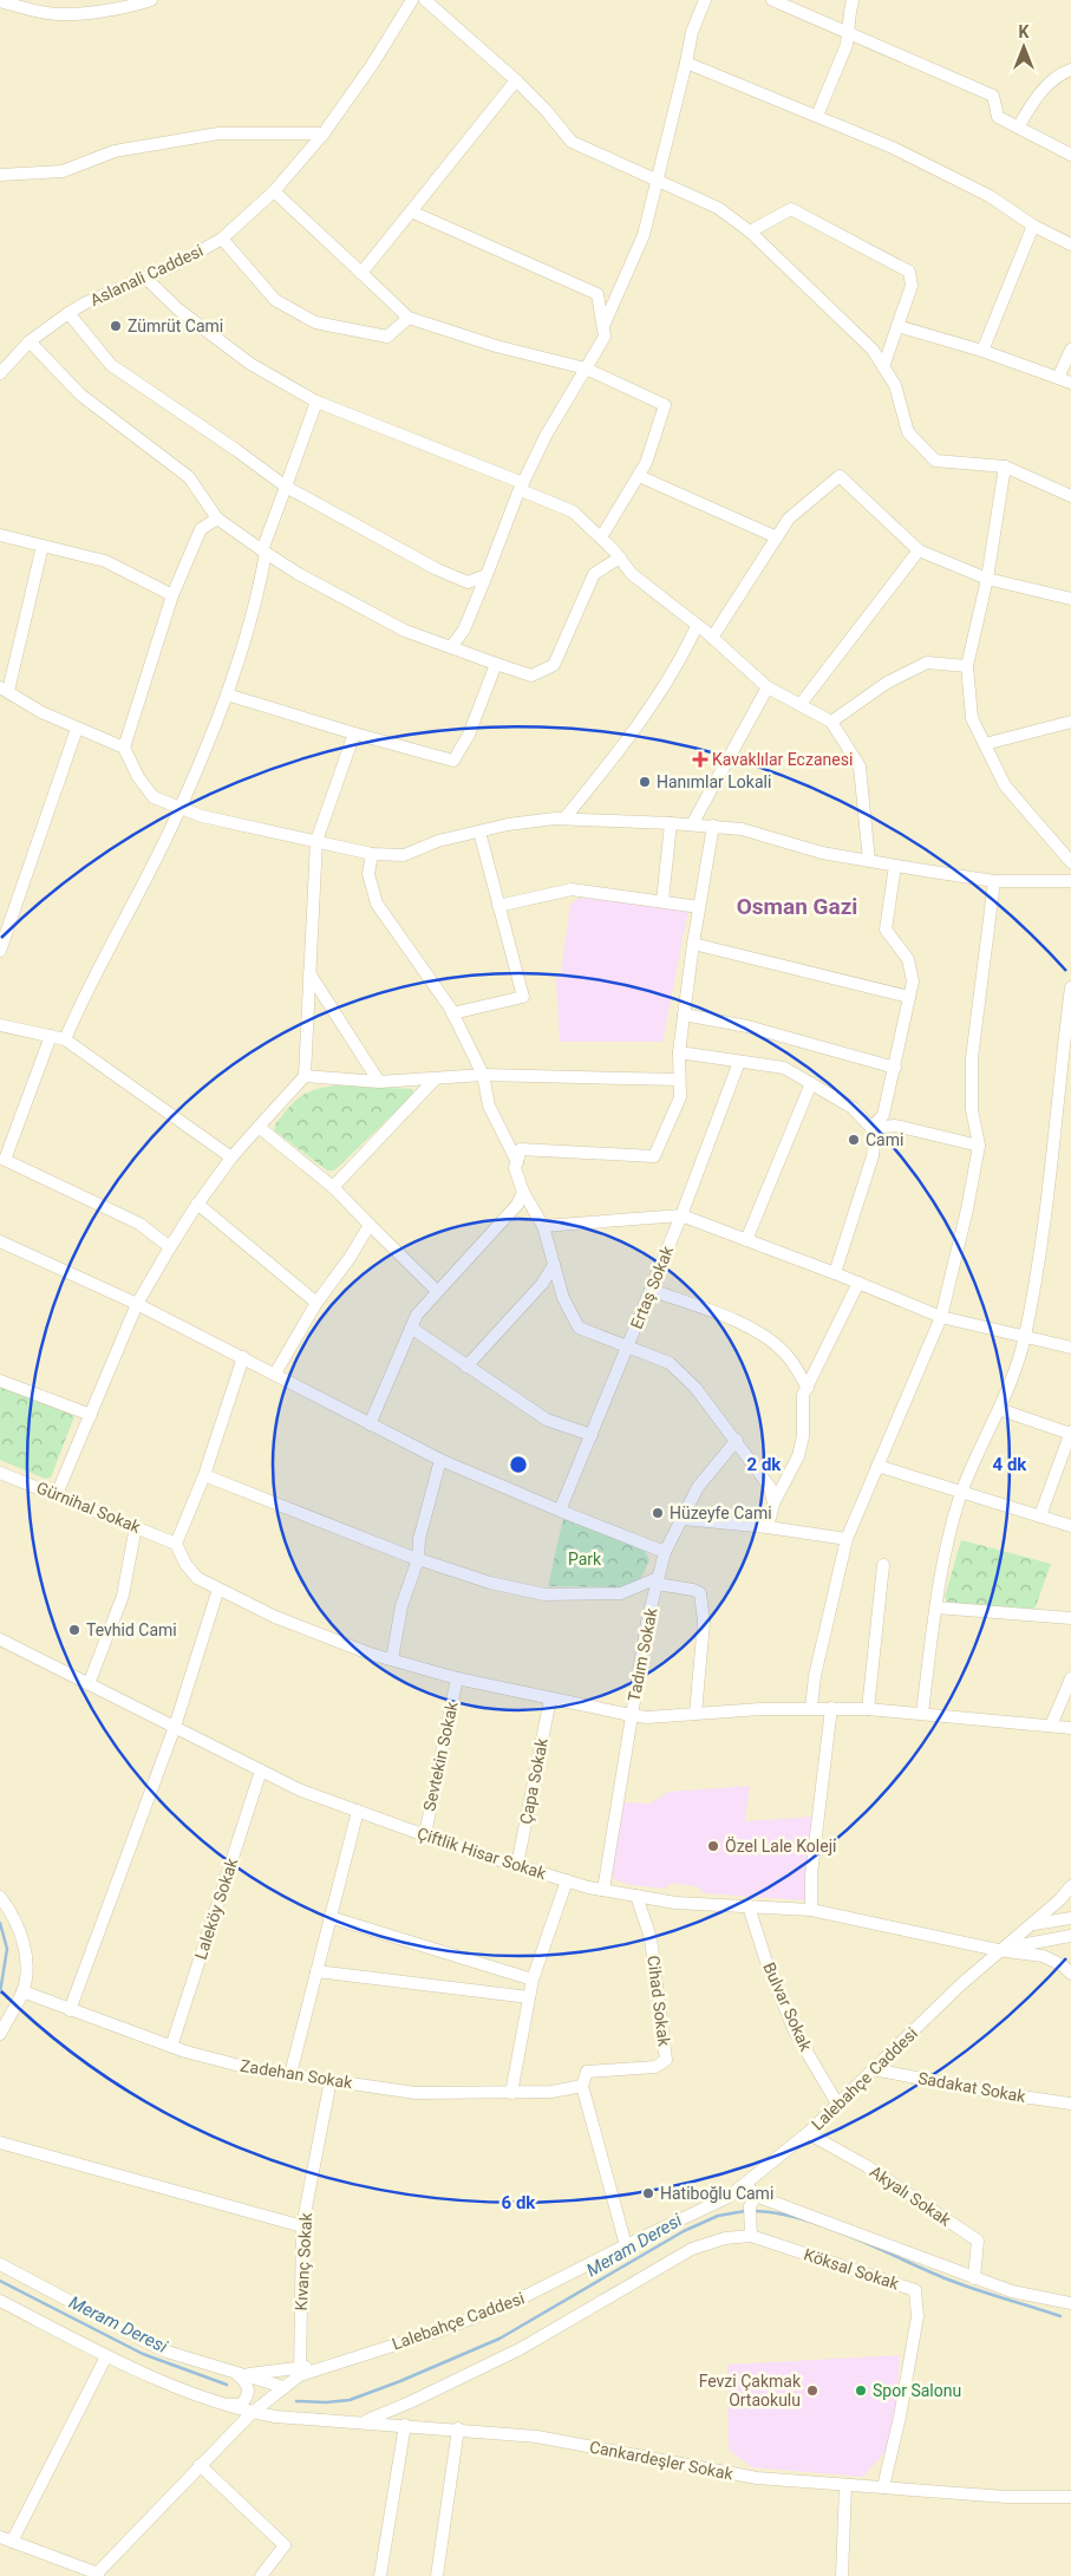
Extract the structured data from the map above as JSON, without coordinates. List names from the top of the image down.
{
  "streets": {
    "street": [
      "Aslanali Caddesi",
      "Ertaş Sokak",
      "Gürnihal Sokak",
      "Tadım Sokak",
      "Sevtekin Sokak",
      "Çapa Sokak",
      "Çiftlik Hisar Sokak",
      "Laleköy Sokak",
      "Cihad Sokak",
      "Bulvar Sokak",
      "Zadehan Sokak",
      "Lalebahçe Caddesi",
      "Sadakat Sokak",
      "Akyalı Sokak",
      "Kıvanç Sokak",
      "Köksal Sokak",
      "Cankardeşler Sokak"
    ]
  },
  "crossings": [
    ["Tadım Sokak", "Çiftlik Hisar Sokak"],
    ["Sevtekin Sokak", "Çiftlik Hisar Sokak"],
    ["Çapa Sokak", "Çiftlik Hisar Sokak"],
    ["Çiftlik Hisar Sokak", "Laleköy Sokak"],
    ["Çiftlik Hisar Sokak", "Cihad Sokak"],
    ["Çiftlik Hisar Sokak", "Bulvar Sokak"],
    ["Çiftlik Hisar Sokak", "Lalebahçe Caddesi"],
    ["Laleköy Sokak", "Zadehan Sokak"],
    ["Cihad Sokak", "Zadehan Sokak"],
    ["Bulvar Sokak", "Lalebahçe Caddesi"],
    ["Zadehan Sokak", "Kıvanç Sokak"],
    ["Lalebahçe Caddesi", "Sadakat Sokak"],
    ["Lalebahçe Caddesi", "Akyalı Sokak"],
    ["Lalebahçe Caddesi", "Kıvanç Sokak"],
    ["Köksal Sokak", "Cankardeşler Sokak"]
  ],
  "districts": ["Osman Gazi"],
  "water": ["Meram Deresi"],
  "parks": ["Park"],
  "places": {
    "other": [
      "Zümrüt Cami",
      "Hanımlar Lokali",
      "Cami",
      "Hüzeyfe Cami",
      "Tevhid Cami",
      "Özel Lale Koleji",
      "Hatiboğlu Cami",
      "Fevzi Çakmak Ortaokulu",
      "Spor Salonu"
    ],
    "health": ["Kavaklılar Eczanesi"]
  },
  "north": "top",
  "rings": ["2 dk", "4 dk", "6 dk"]
}
